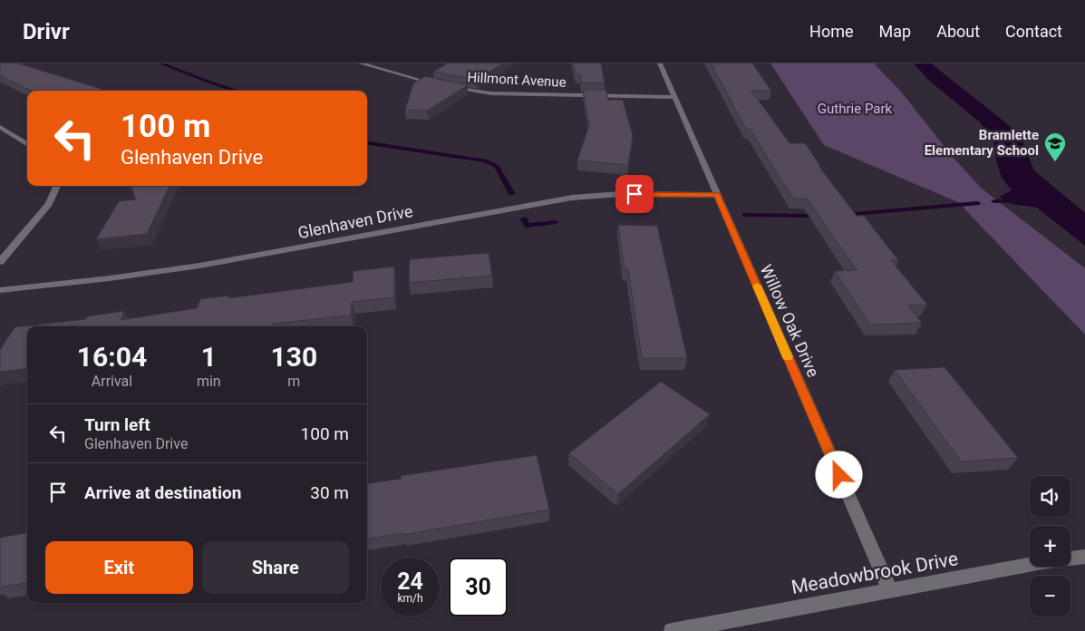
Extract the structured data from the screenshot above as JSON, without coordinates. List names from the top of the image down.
{
  "streets": {
    "street": [
      "Hillmont Avenue",
      "Glenhaven Drive",
      "Willow Oak Drive",
      "Meadowbrook Drive"
    ]
  },
  "crossings": [
    ["Hillmont Avenue", "Willow Oak Drive"],
    ["Glenhaven Drive", "Willow Oak Drive"],
    ["Willow Oak Drive", "Meadowbrook Drive"]
  ],
  "parks": ["Guthrie Park"],
  "places": {
    "school or university": ["Bramlette Elementary School"]
  },
  "page": {
    "header": "Drivr",
    "nav": [
      "Home",
      "Map",
      "About",
      "Contact"
    ],
    "turn": ["100 m", "Glenhaven Drive"],
    "eta": [
      "16:04",
      "Arrival",
      "1",
      "min",
      "130",
      "m"
    ],
    "list": [
      {
        "name": "Turn left",
        "note": "Glenhaven Drive",
        "value": "100 m"
      },
      {
        "name": "Arrive at destination",
        "value": "30 m"
      }
    ],
    "map_buttons": ["+", "−"],
    "buttons": ["Exit", "Share"],
    "speed": "24 km/h",
    "limit": "30"
  }
}
